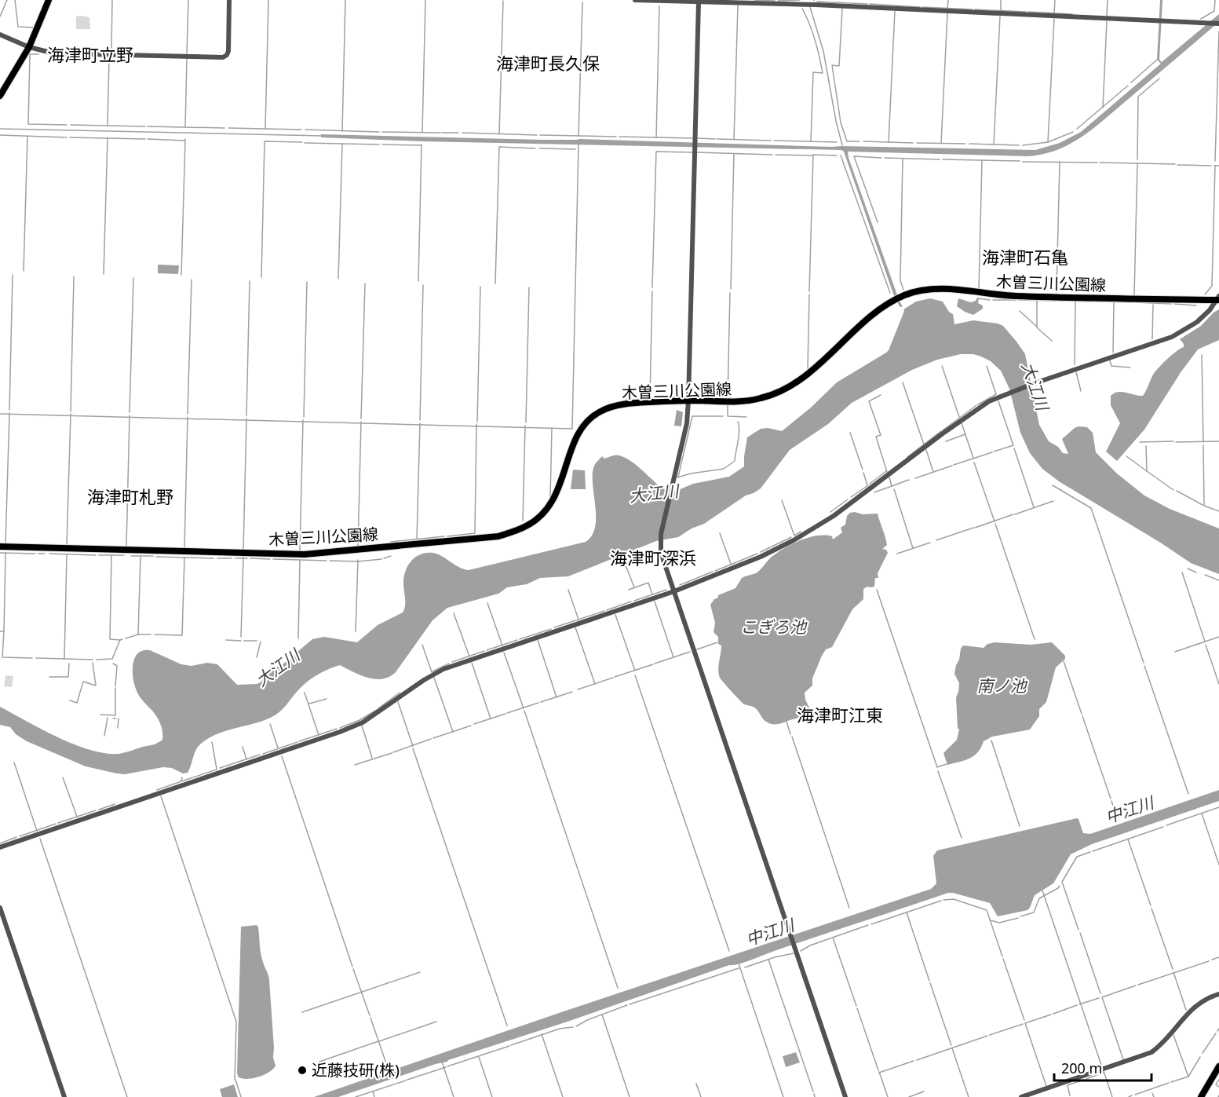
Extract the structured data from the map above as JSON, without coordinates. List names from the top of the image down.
{
  "streets": {
    "main road": ["木曽三川公園線"]
  },
  "districts": [
    "海津町立野",
    "海津町長久保",
    "海津町石亀",
    "海津町札野",
    "海津町深浜",
    "海津町江東"
  ],
  "water": [
    "大江川",
    "こぎろ池",
    "南ノ池",
    "中江川"
  ],
  "places": ["近藤技研(株)"],
  "scale_bar": "200 m"
}
